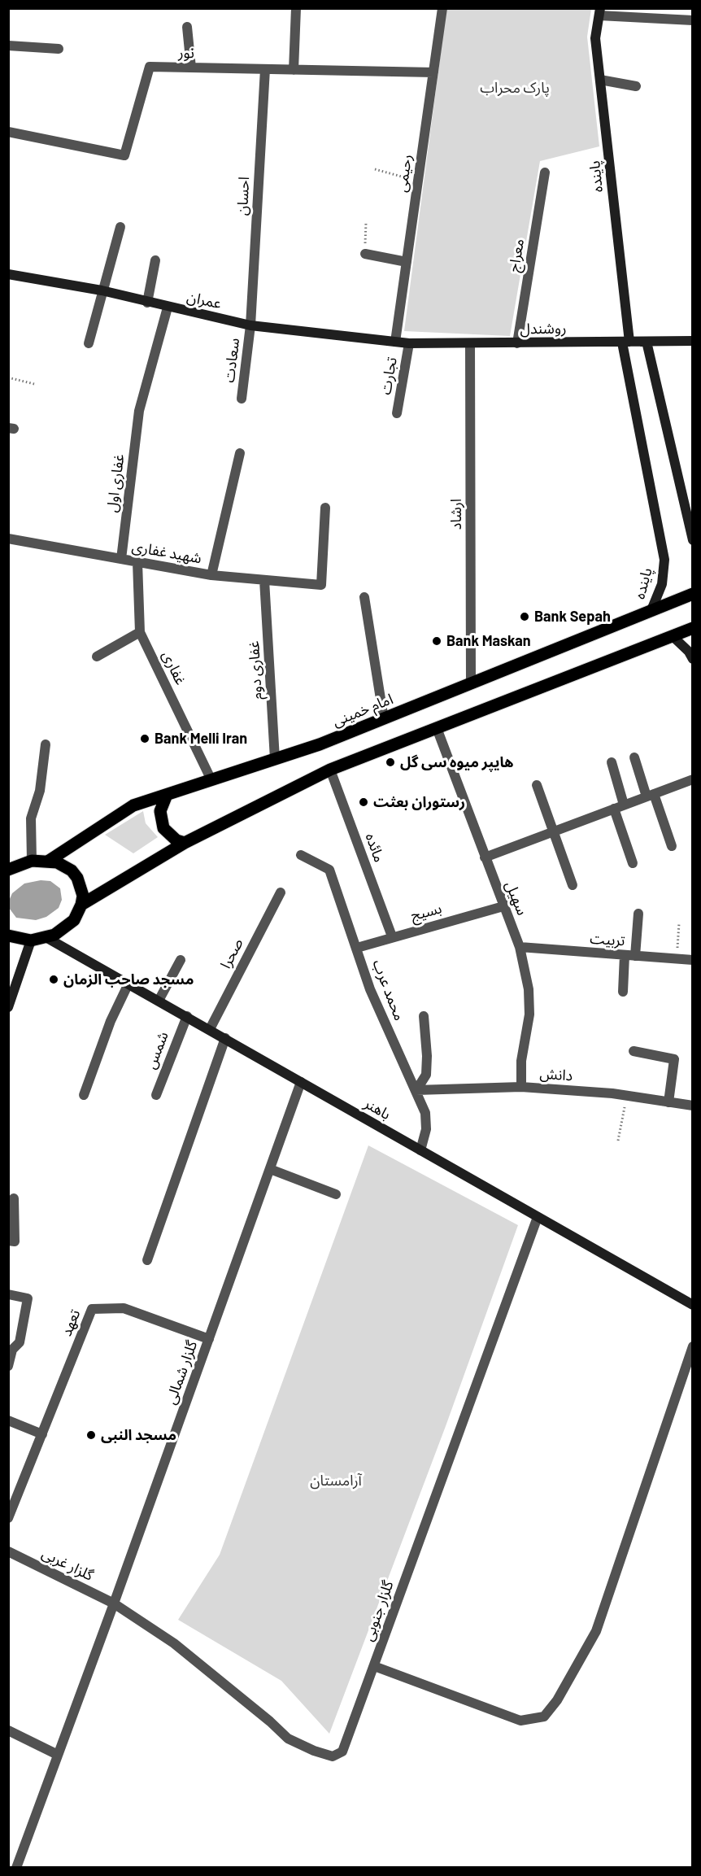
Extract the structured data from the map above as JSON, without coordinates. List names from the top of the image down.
{
  "streets": {
    "main road": ["امام خمینی"],
    "street": [
      "نور",
      "رحیمی",
      "پاینده",
      "احسان",
      "معراج",
      "عمران",
      "روشندل",
      "سعادت",
      "تجارت",
      "غفاری اول",
      "ارشاد",
      "شهید غفاری",
      "غفاری",
      "غفاری دوم",
      "مائده",
      "سهیل",
      "بسیج",
      "تربیت",
      "صحرا",
      "محمد عرب",
      "شمس",
      "دانش",
      "باهنر",
      "تعهد",
      "گلزار شمالی",
      "گلزار غربی",
      "گلزار جنوبی"
    ]
  },
  "crossings": [
    ["نور", "رحیمی"],
    ["نور", "احسان"],
    ["رحیمی", "عمران"],
    ["رحیمی", "روشندل"],
    ["پاینده", "روشندل"],
    ["پاینده", "امام خمینی"],
    ["احسان", "عمران"],
    ["احسان", "سعادت"],
    ["معراج", "روشندل"],
    ["عمران", "روشندل"],
    ["عمران", "سعادت"],
    ["عمران", "غفاری اول"],
    ["روشندل", "تجارت"],
    ["روشندل", "ارشاد"],
    ["غفاری اول", "شهید غفاری"],
    ["ارشاد", "امام خمینی"],
    ["شهید غفاری", "غفاری"],
    ["شهید غفاری", "غفاری دوم"],
    ["غفاری", "امام خمینی"],
    ["غفاری دوم", "امام خمینی"],
    ["مائده", "بسیج"],
    ["سهیل", "بسیج"],
    ["سهیل", "تربیت"],
    ["سهیل", "دانش"],
    ["بسیج", "محمد عرب"],
    ["صحرا", "باهنر"],
    ["محمد عرب", "دانش"],
    ["محمد عرب", "باهنر"],
    ["شمس", "باهنر"],
    ["باهنر", "گلزار شمالی"],
    ["باهنر", "گلزار جنوبی"],
    ["تعهد", "گلزار شمالی"],
    ["گلزار شمالی", "گلزار غربی"],
    ["گلزار شمالی", "گلزار جنوبی"],
    ["گلزار غربی", "گلزار جنوبی"]
  ],
  "parks": ["پارک محراب", "آرامستان"],
  "places": [
    "Bank Sepah",
    "Bank Maskan",
    "Bank Melli Iran",
    "هایپر میوه سی گل",
    "رستوران بعثت",
    "مسجد صاحب الزمان",
    "مسجد النبی"
  ]
}
